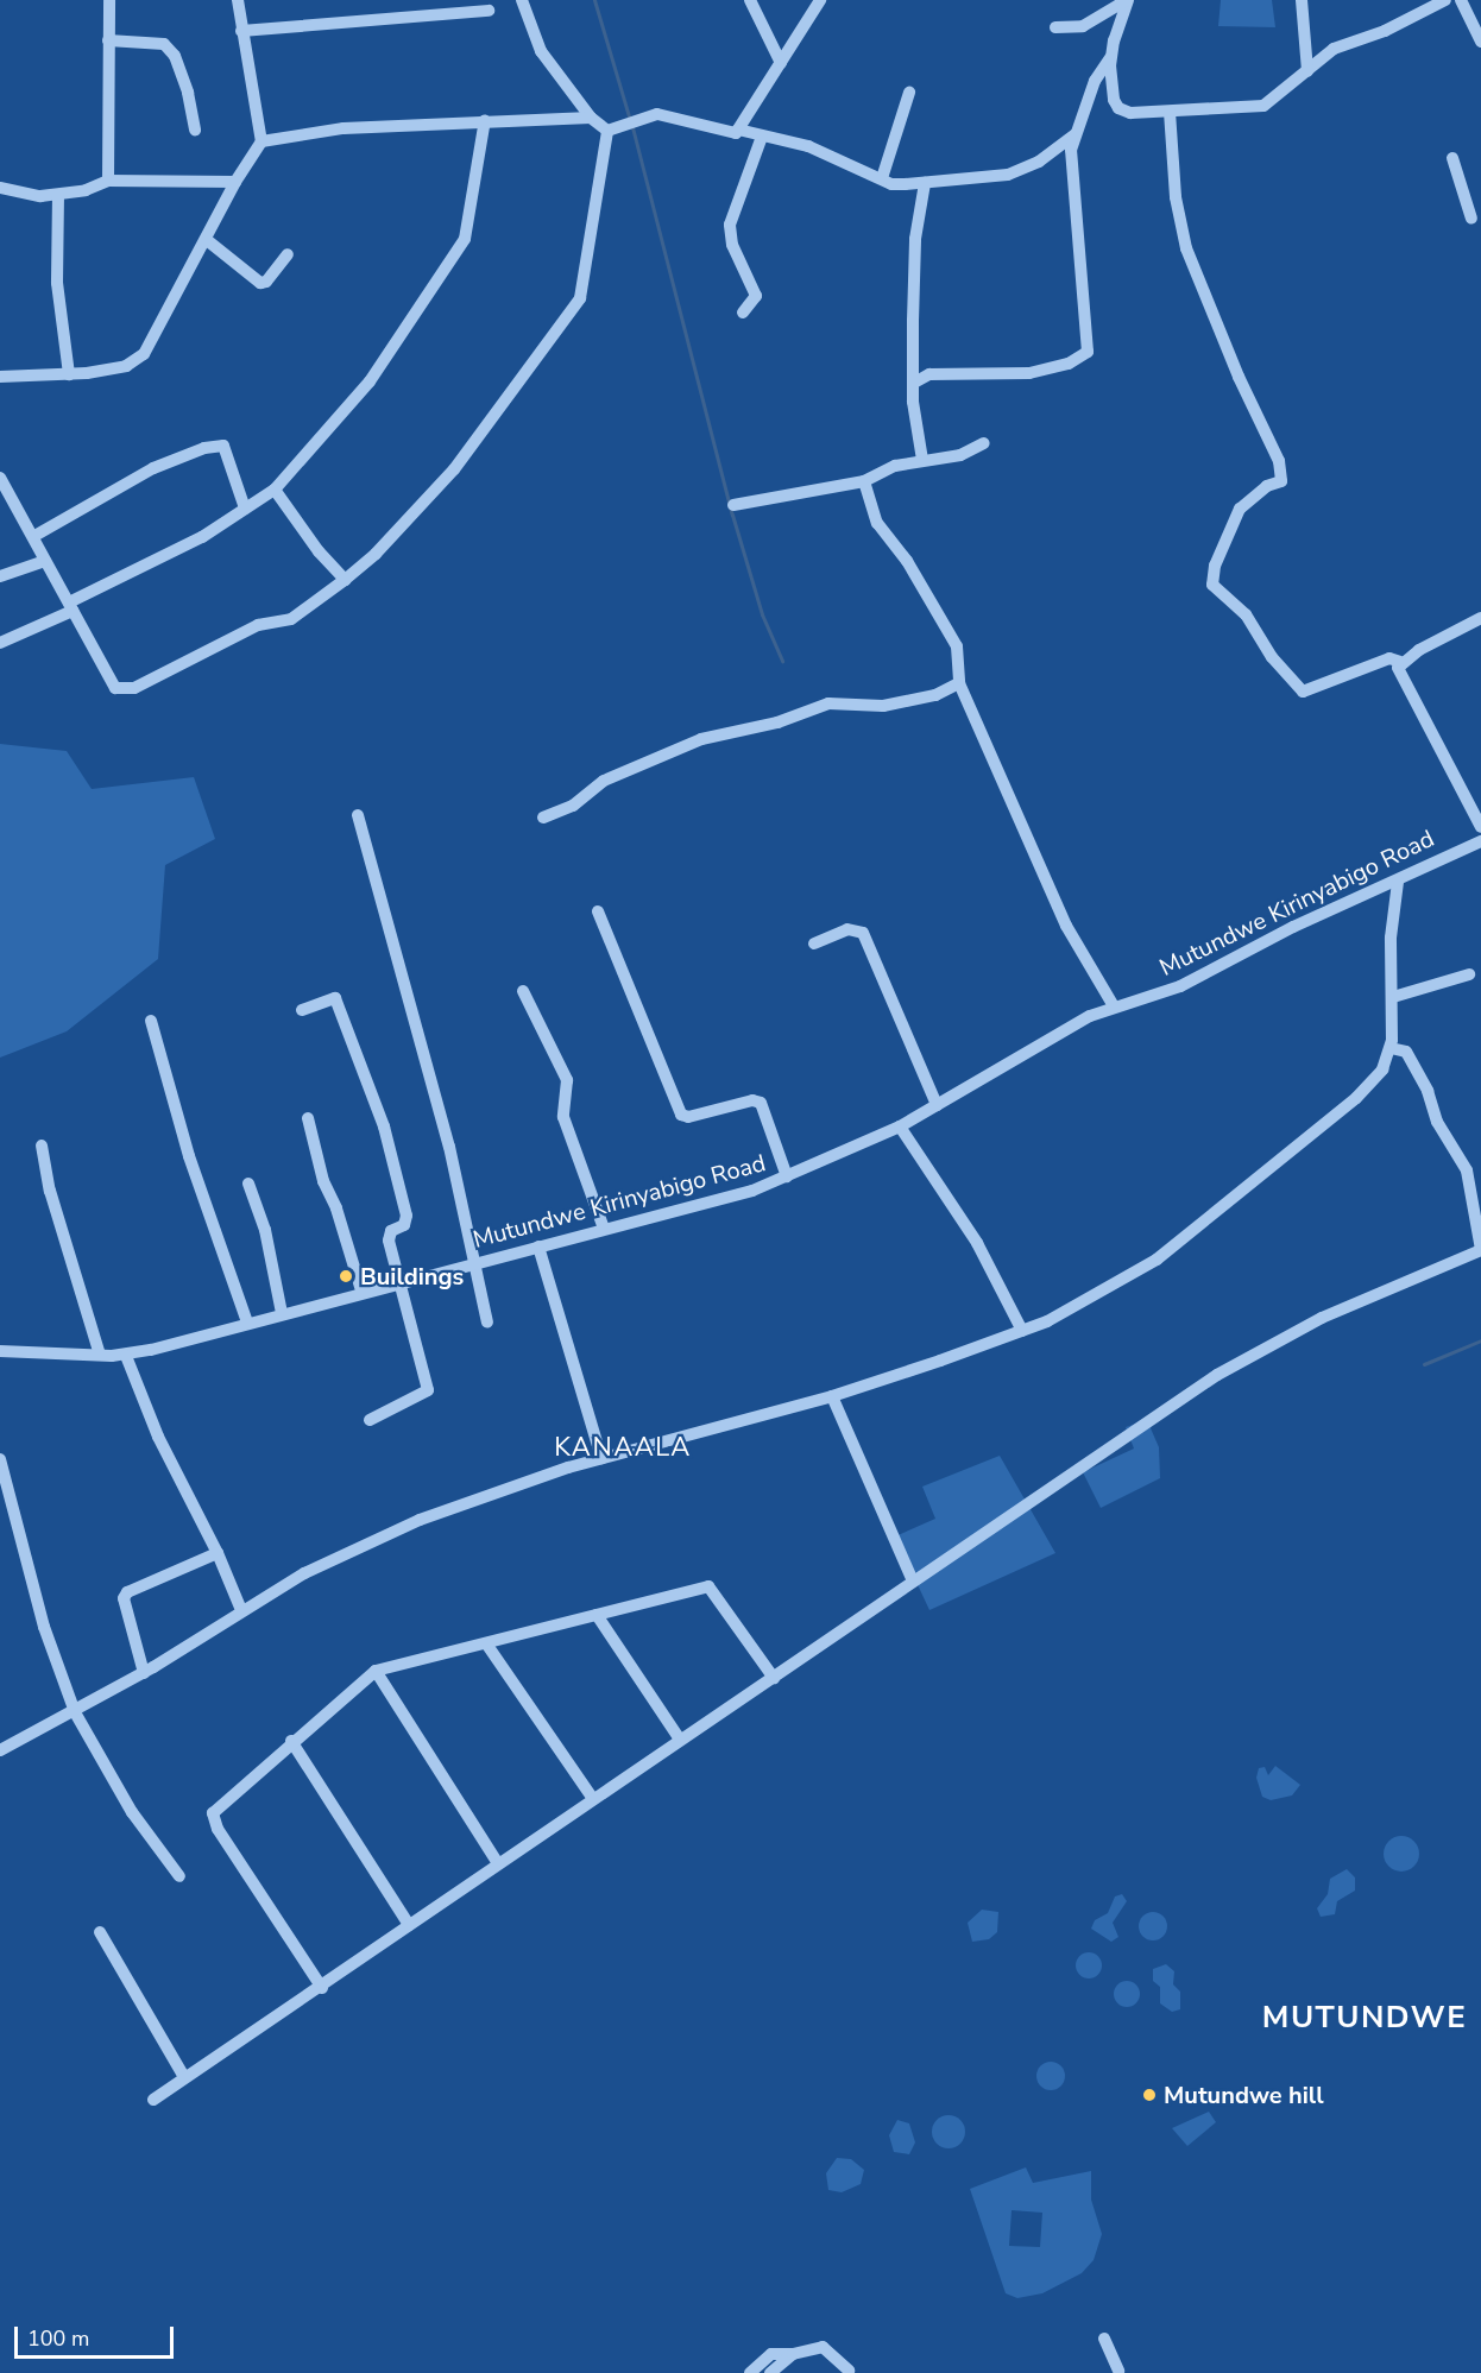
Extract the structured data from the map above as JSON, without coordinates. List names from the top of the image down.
{
  "streets": {
    "street": ["Mutundwe Kirinyabigo Road"]
  },
  "districts": ["KANAALA", "MUTUNDWE"],
  "places": ["Buildings", "Mutundwe hill"],
  "scale_bar": "100 m"
}
